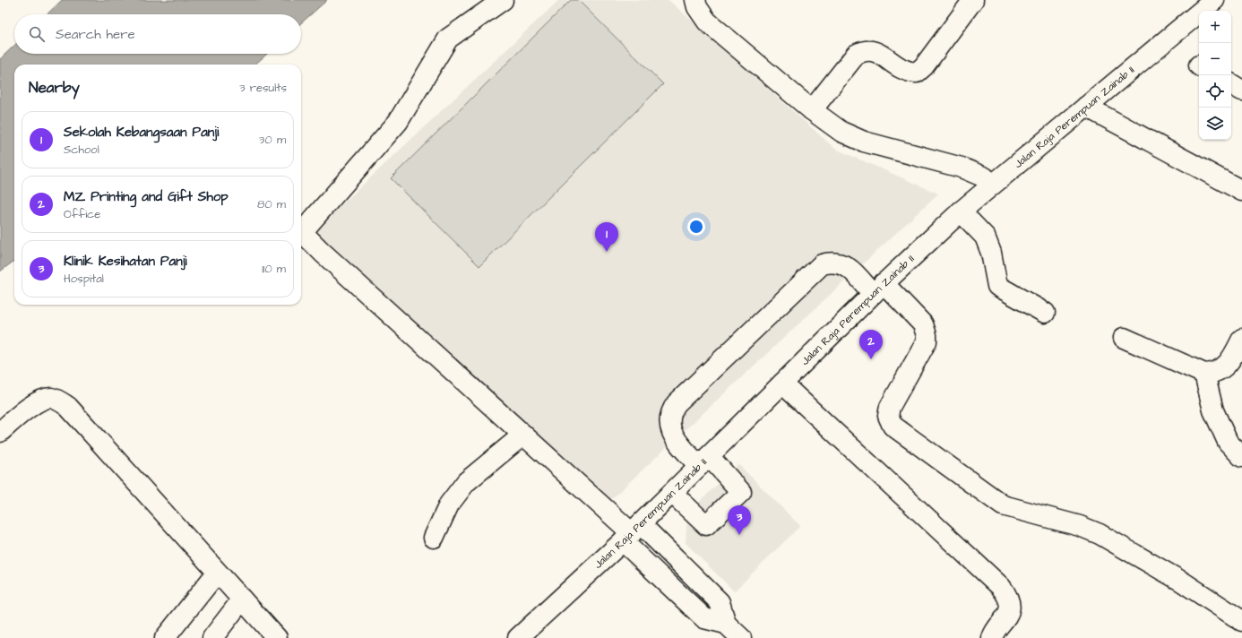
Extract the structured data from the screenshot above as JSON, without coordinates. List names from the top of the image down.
{
  "streets": {
    "street": ["Jalan Raja Perempuan Zainab II"]
  },
  "page": {
    "map_buttons": ["+", "−"],
    "search": "Search here",
    "heading": ["Nearby", "3 results"],
    "list": [
      {
        "mark": "1",
        "name": "Sekolah Kebangsaan Panji",
        "note": "School",
        "value": "30 m"
      },
      {
        "mark": "2",
        "name": "MZ Printing and Gift Shop",
        "note": "Office",
        "value": "80 m"
      },
      {
        "mark": "3",
        "name": "Klinik Kesihatan Panji",
        "note": "Hospital",
        "value": "110 m"
      }
    ],
    "pins": ["1", "2", "3"]
  }
}
